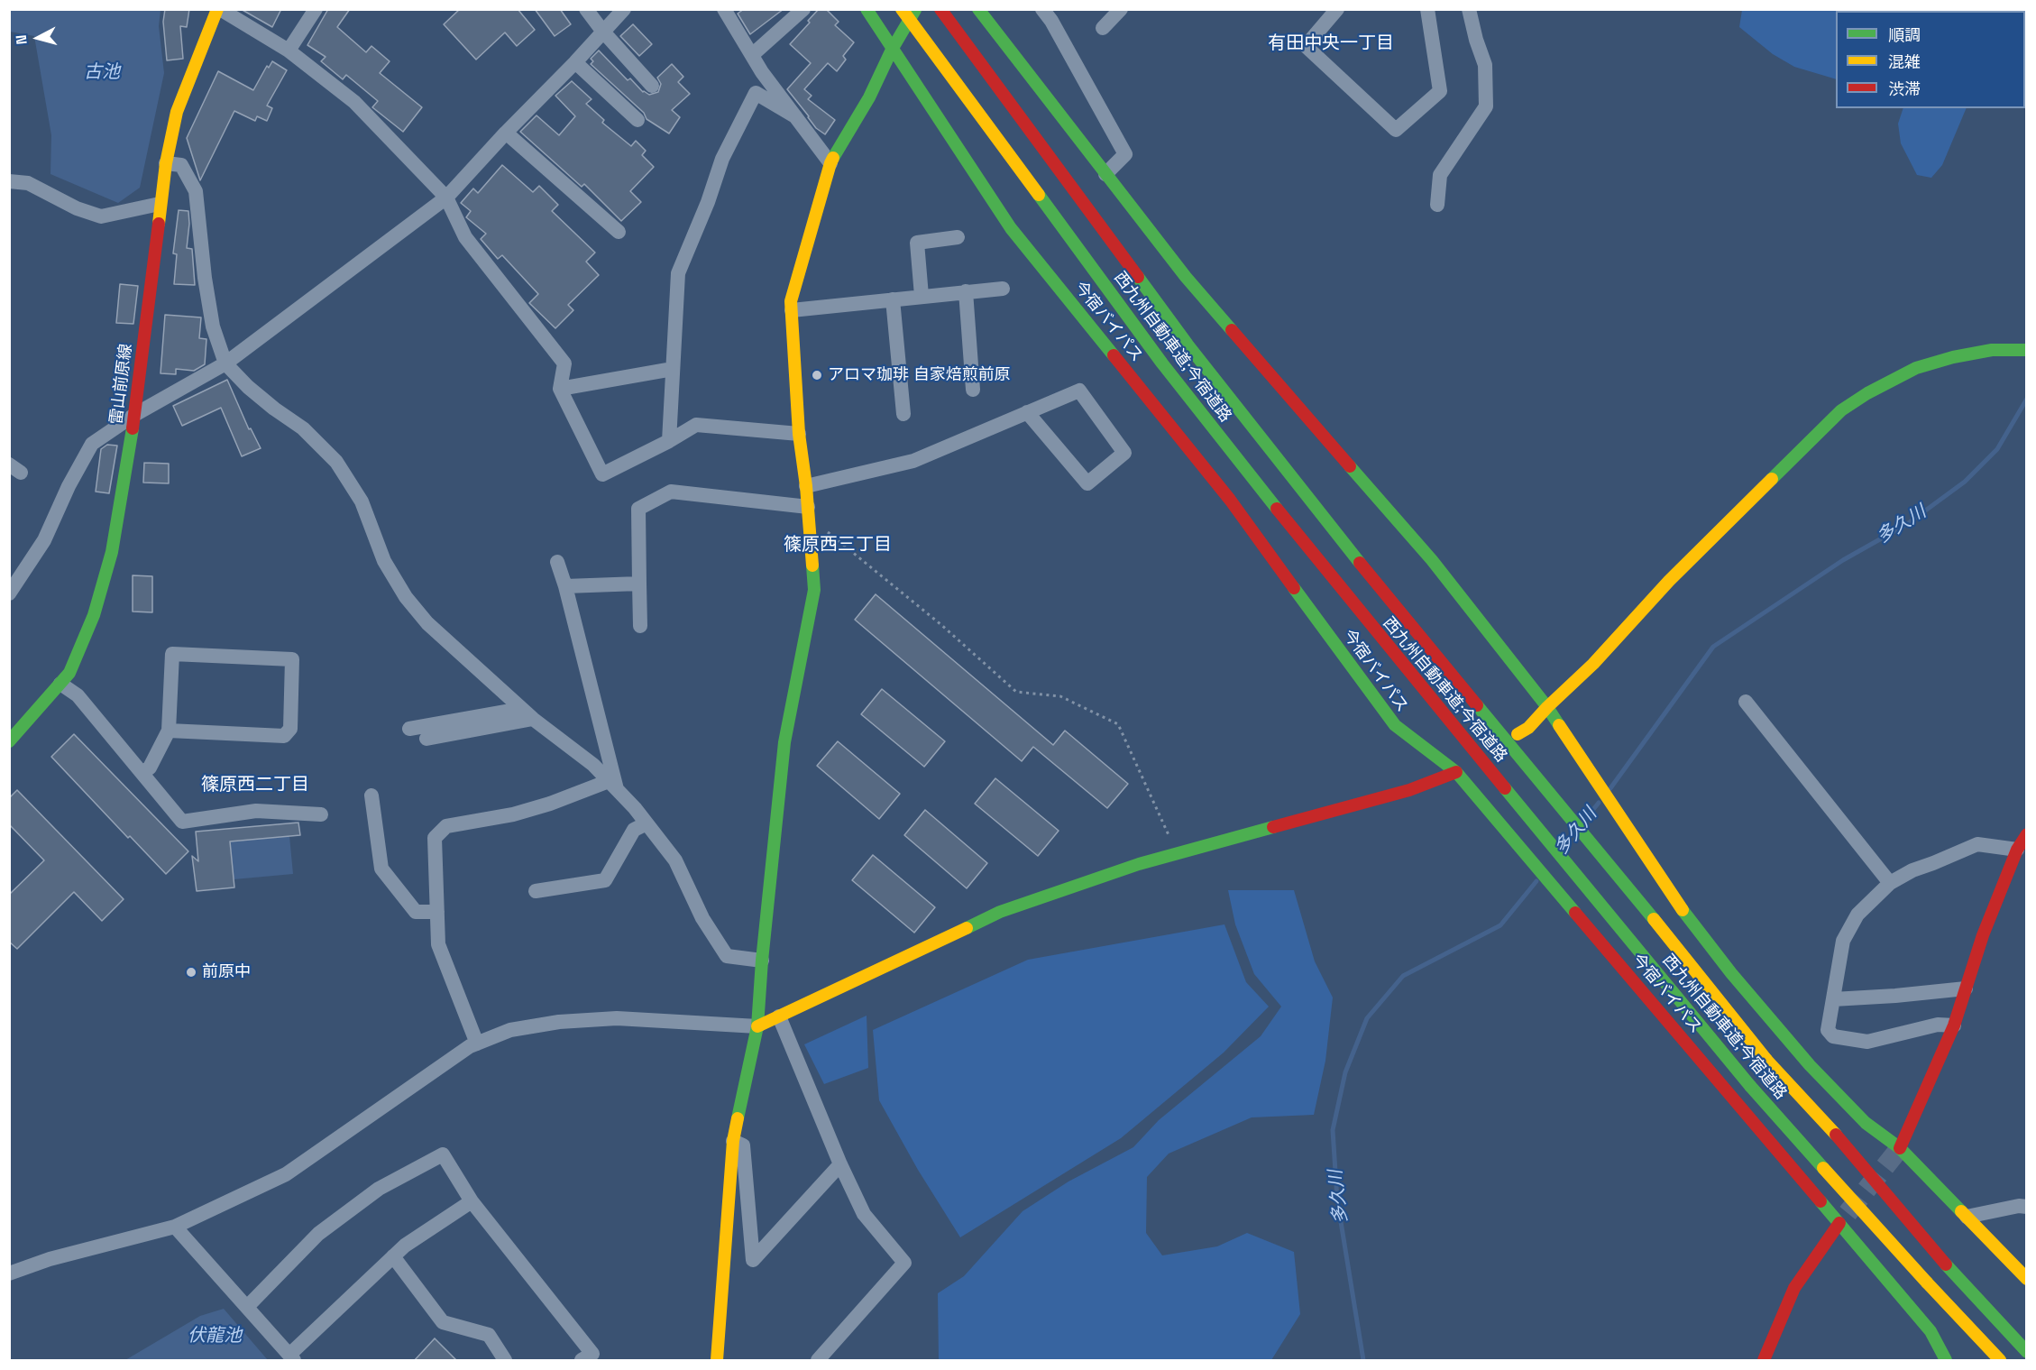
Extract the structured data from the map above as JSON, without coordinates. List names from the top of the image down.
{
  "streets": {
    "main road": ["今宿バイパス", "西九州自動車道;今宿道路", "雷山前原線"]
  },
  "districts": ["有田中央一丁目", "篠原西三丁目", "篠原西二丁目"],
  "water": ["古池", "多久川", "伏龍池"],
  "places": ["アロマ珈琲 自家焙煎前原", "前原中"],
  "legend": ["順調", "混雑", "渋滞"],
  "north": "left"
}
